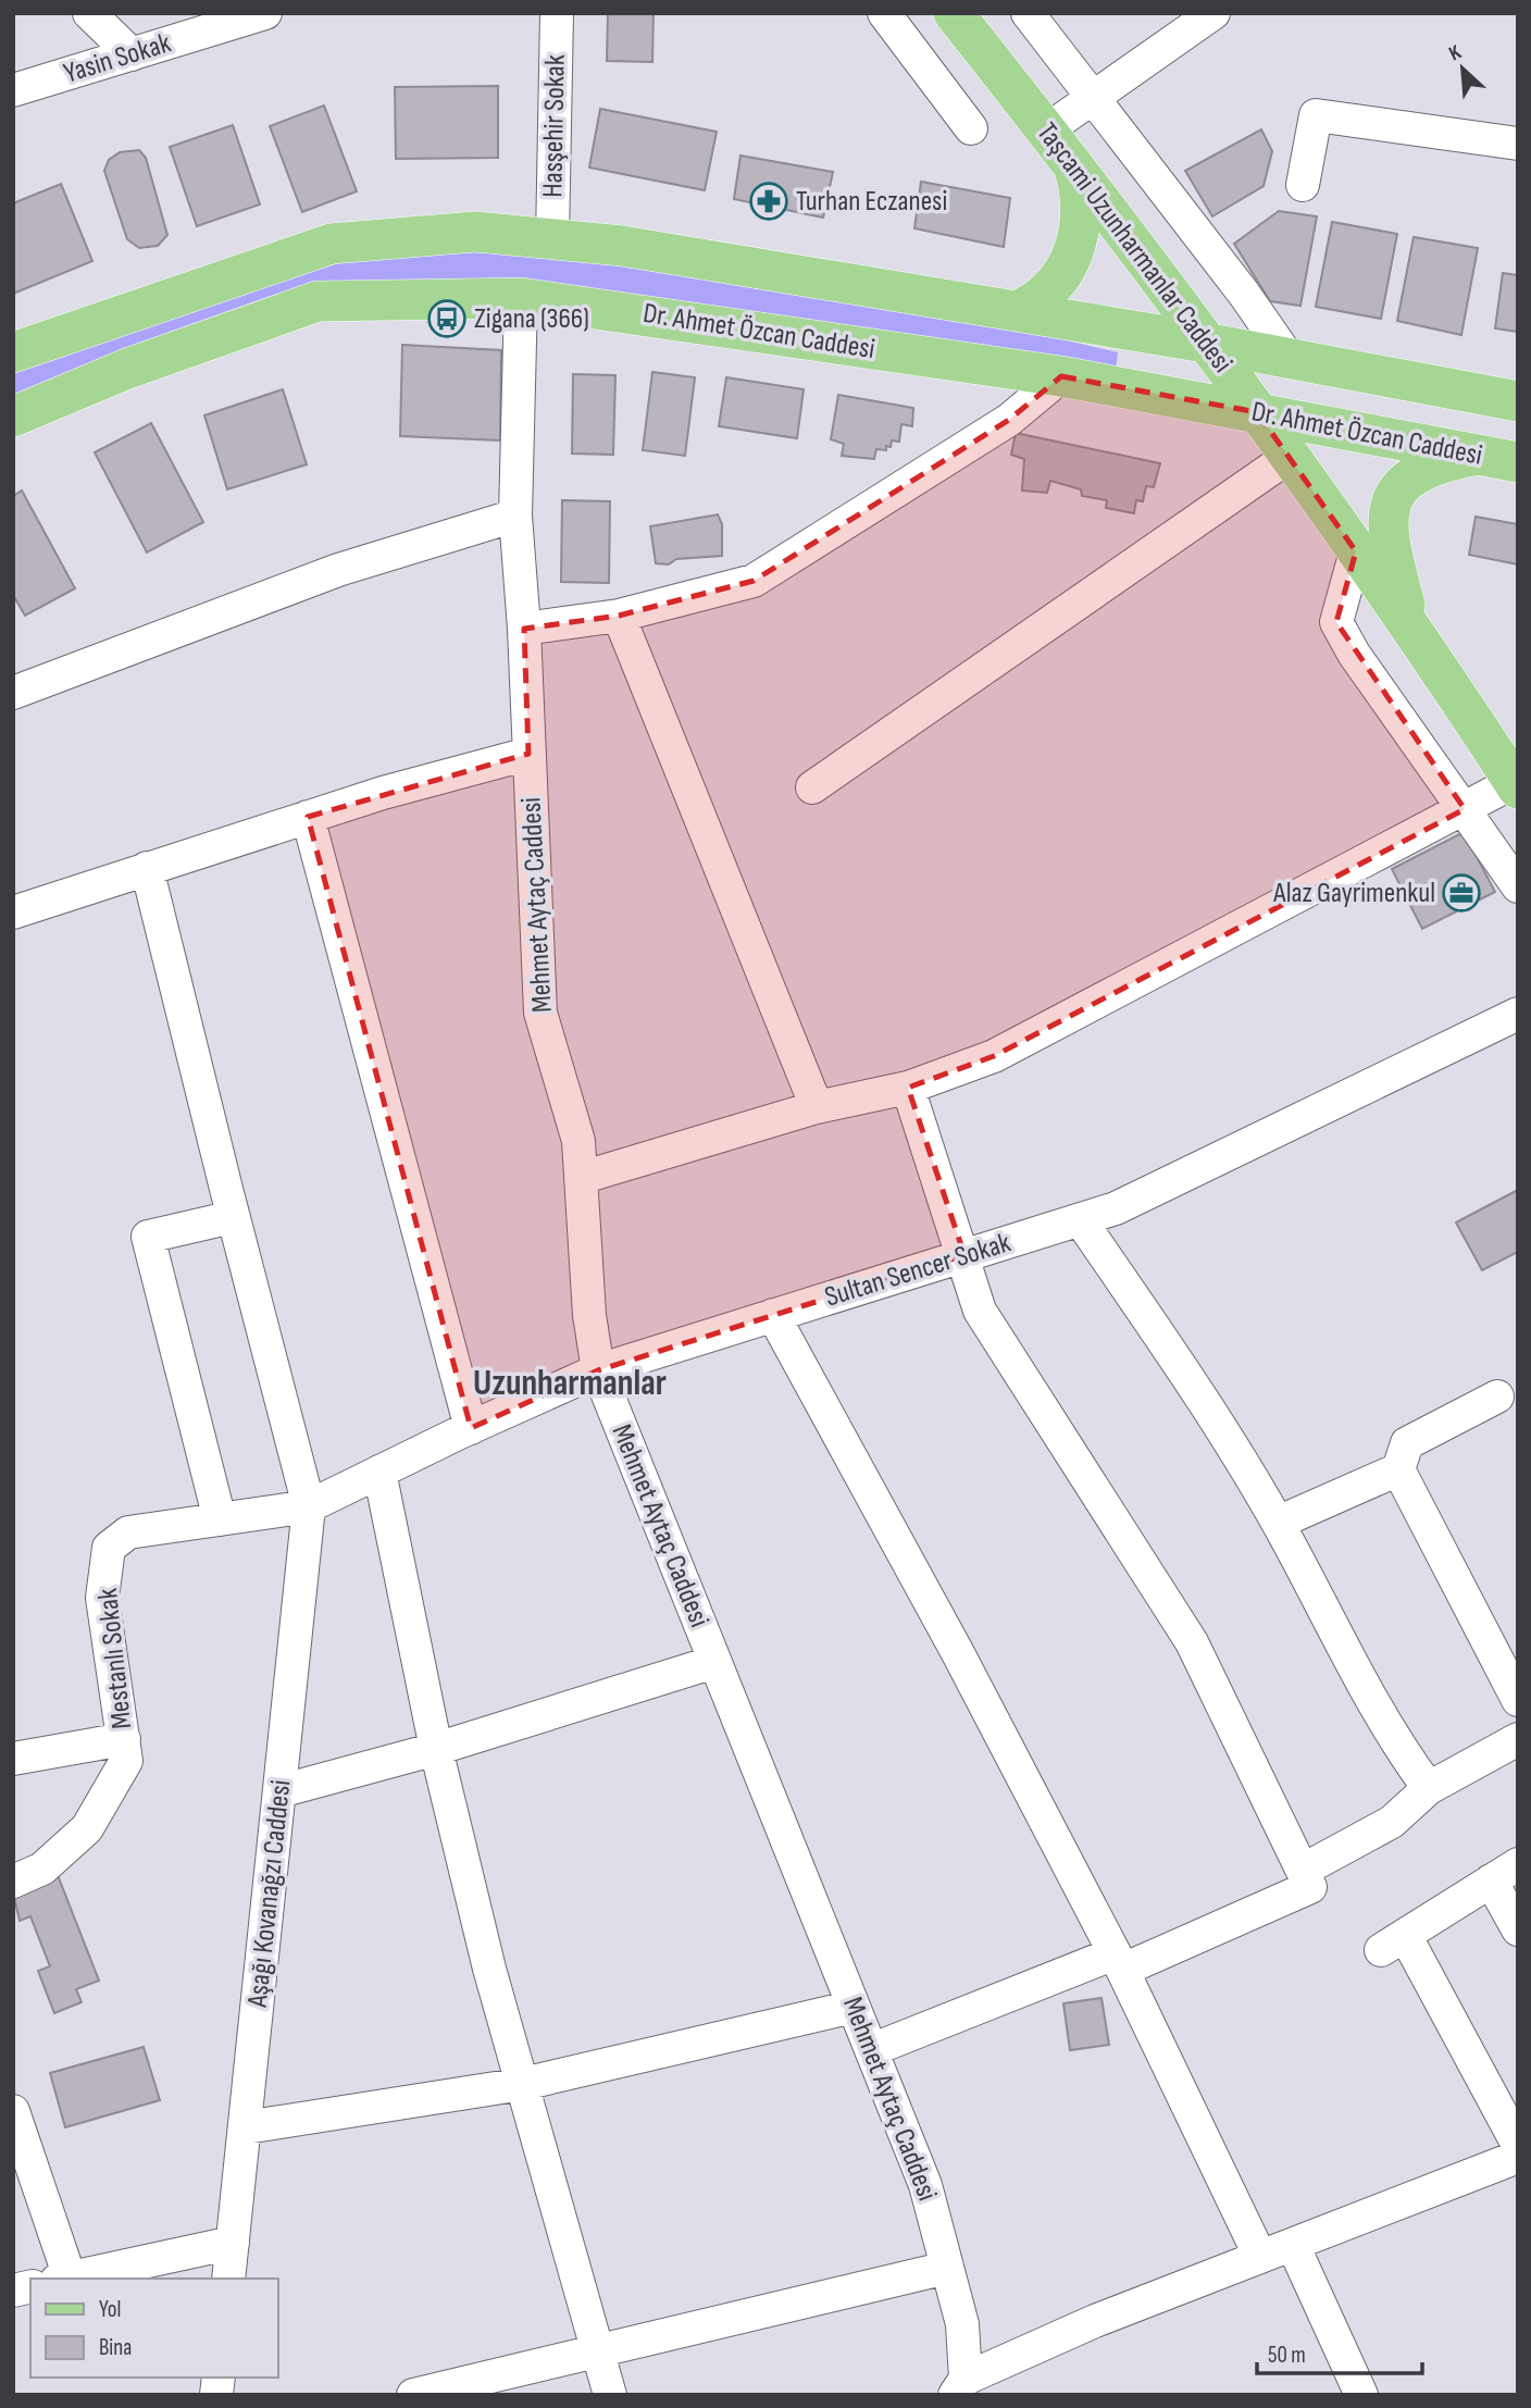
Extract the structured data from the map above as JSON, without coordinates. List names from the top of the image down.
{
  "streets": {
    "main road": ["Taşcami Uzunharmanlar Caddesi", "Dr. Ahmet Özcan Caddesi"],
    "street": [
      "Yasin Sokak",
      "Hasşehir Sokak",
      "Mehmet Aytaç Caddesi",
      "Sultan Sencer Sokak",
      "Mestanlı Sokak",
      "Aşağı Kovanağzı Caddesi"
    ]
  },
  "crossings": [
    ["Hasşehir Sokak", "Dr. Ahmet Özcan Caddesi"],
    ["Taşcami Uzunharmanlar Caddesi", "Dr. Ahmet Özcan Caddesi"],
    ["Dr. Ahmet Özcan Caddesi", "Mehmet Aytaç Caddesi"],
    ["Mehmet Aytaç Caddesi", "Sultan Sencer Sokak"],
    ["Sultan Sencer Sokak", "Mestanlı Sokak"],
    ["Sultan Sencer Sokak", "Aşağı Kovanağzı Caddesi"],
    ["Mestanlı Sokak", "Aşağı Kovanağzı Caddesi"]
  ],
  "districts": ["Uzunharmanlar"],
  "places": {
    "pharmacy": ["Turhan Eczanesi"],
    "bus stop": ["Zigana (366)"],
    "office": ["Alaz Gayrimenkul"]
  },
  "legend": ["Yol", "Bina"],
  "scale_bar": "50 m",
  "north": "top left"
}
